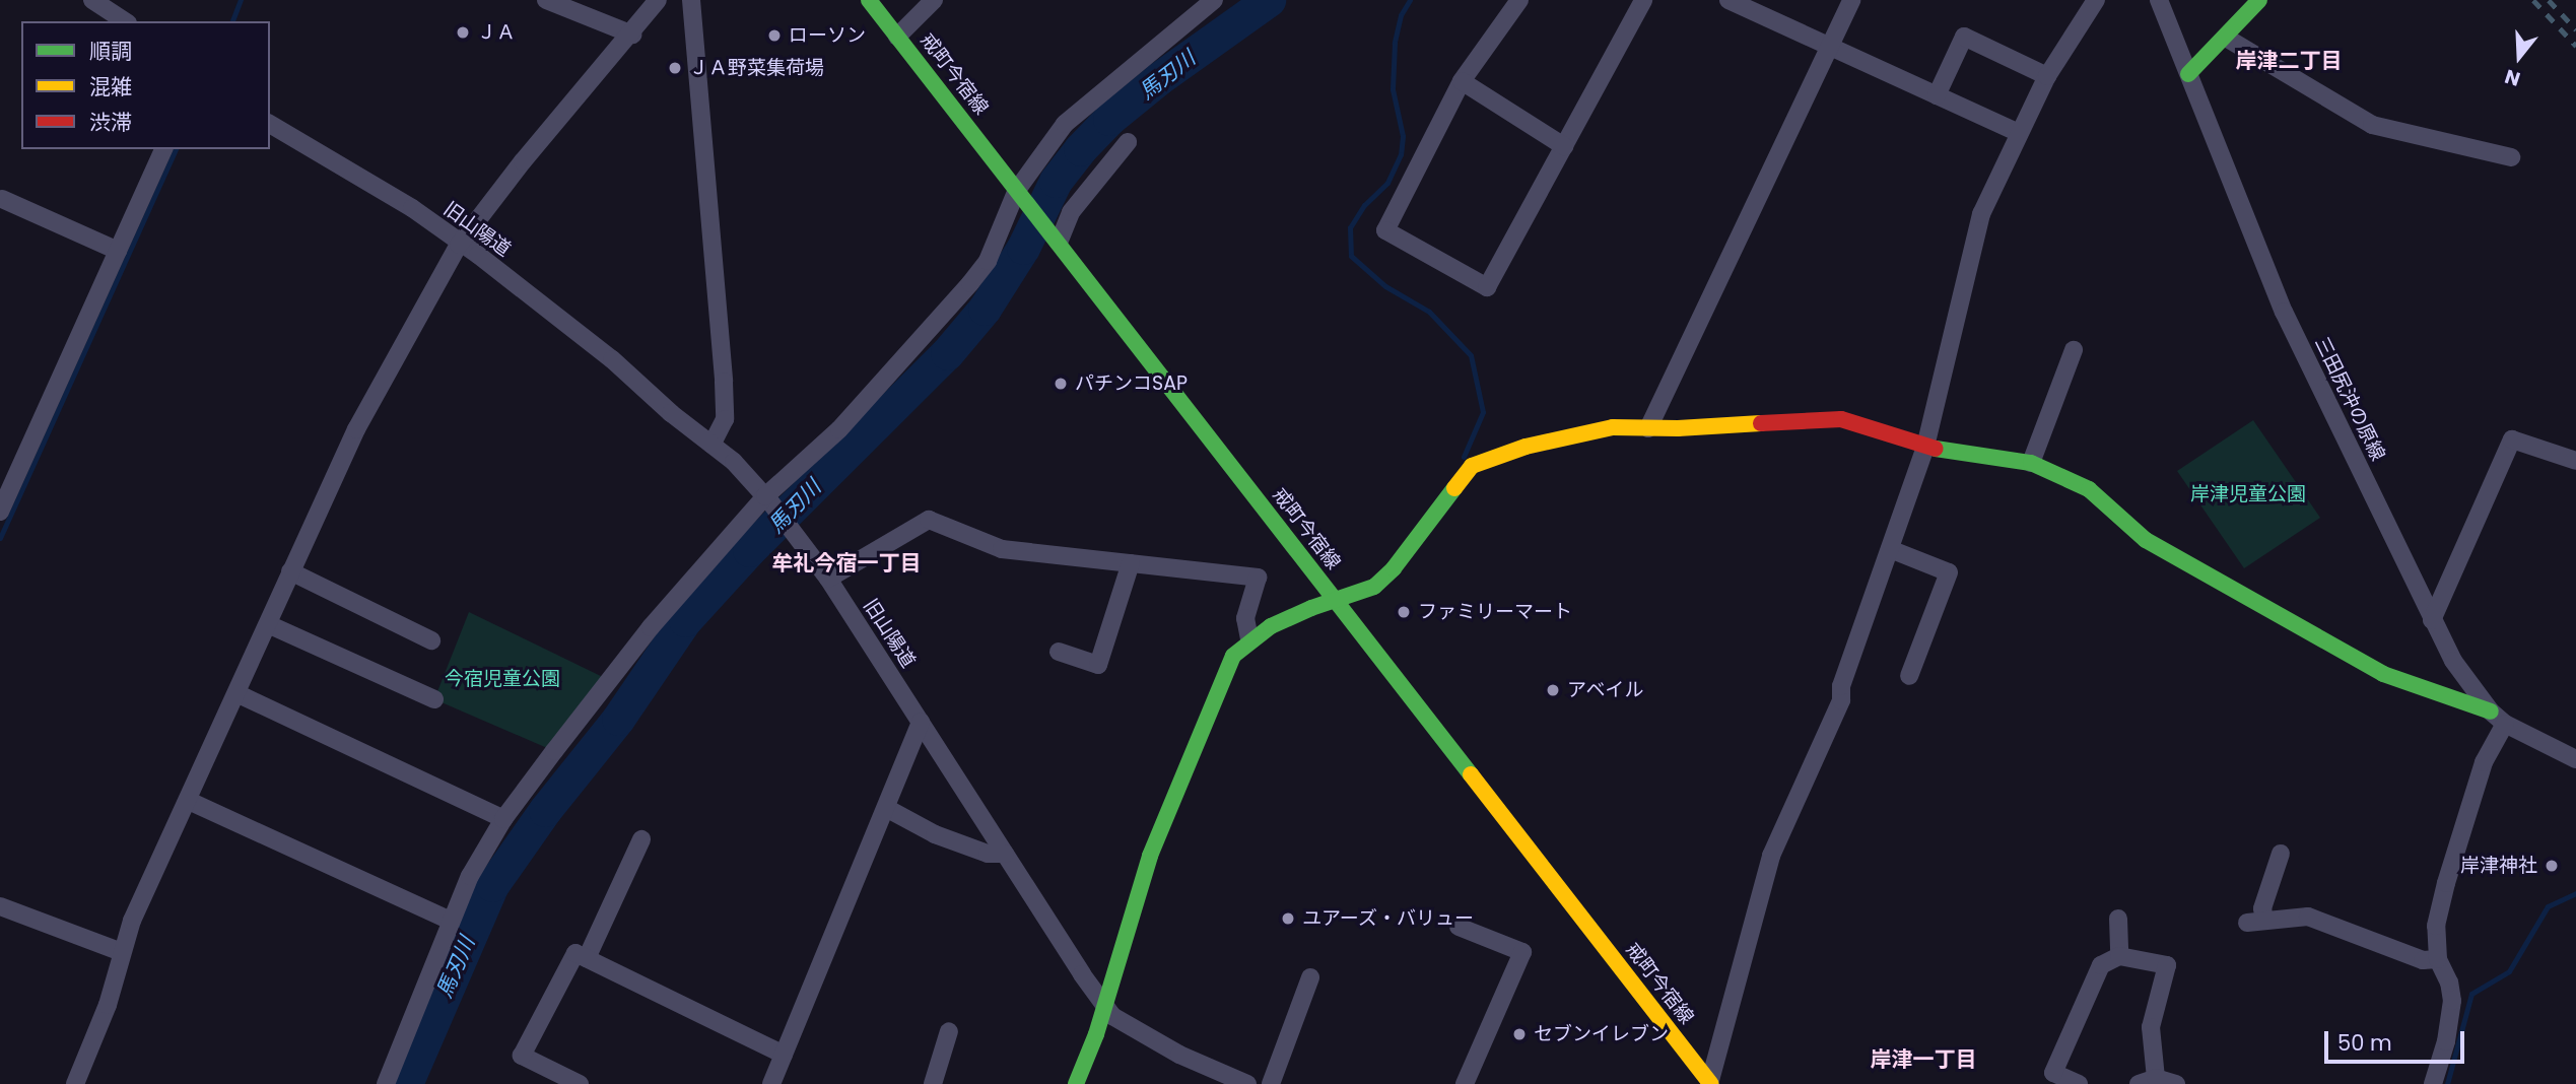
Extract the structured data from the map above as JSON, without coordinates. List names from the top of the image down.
{
  "streets": {
    "street": ["戒町今宿線", "旧山陽道", "三田尻沖の原線"]
  },
  "districts": ["岸津二丁目", "牟礼今宿一丁目", "岸津一丁目"],
  "water": ["馬刃川"],
  "parks": ["岸津児童公園", "今宿児童公園"],
  "places": [
    "ＪＡ",
    "ローソン",
    "ＪＡ野菜集荷場",
    "パチンコSAP",
    "ファミリーマート",
    "アベイル",
    "岸津神社",
    "ユアーズ・バリュー",
    "セブンイレブン"
  ],
  "legend": ["順調", "混雑", "渋滞"],
  "scale_bar": "50 m",
  "north": "bottom"
}
